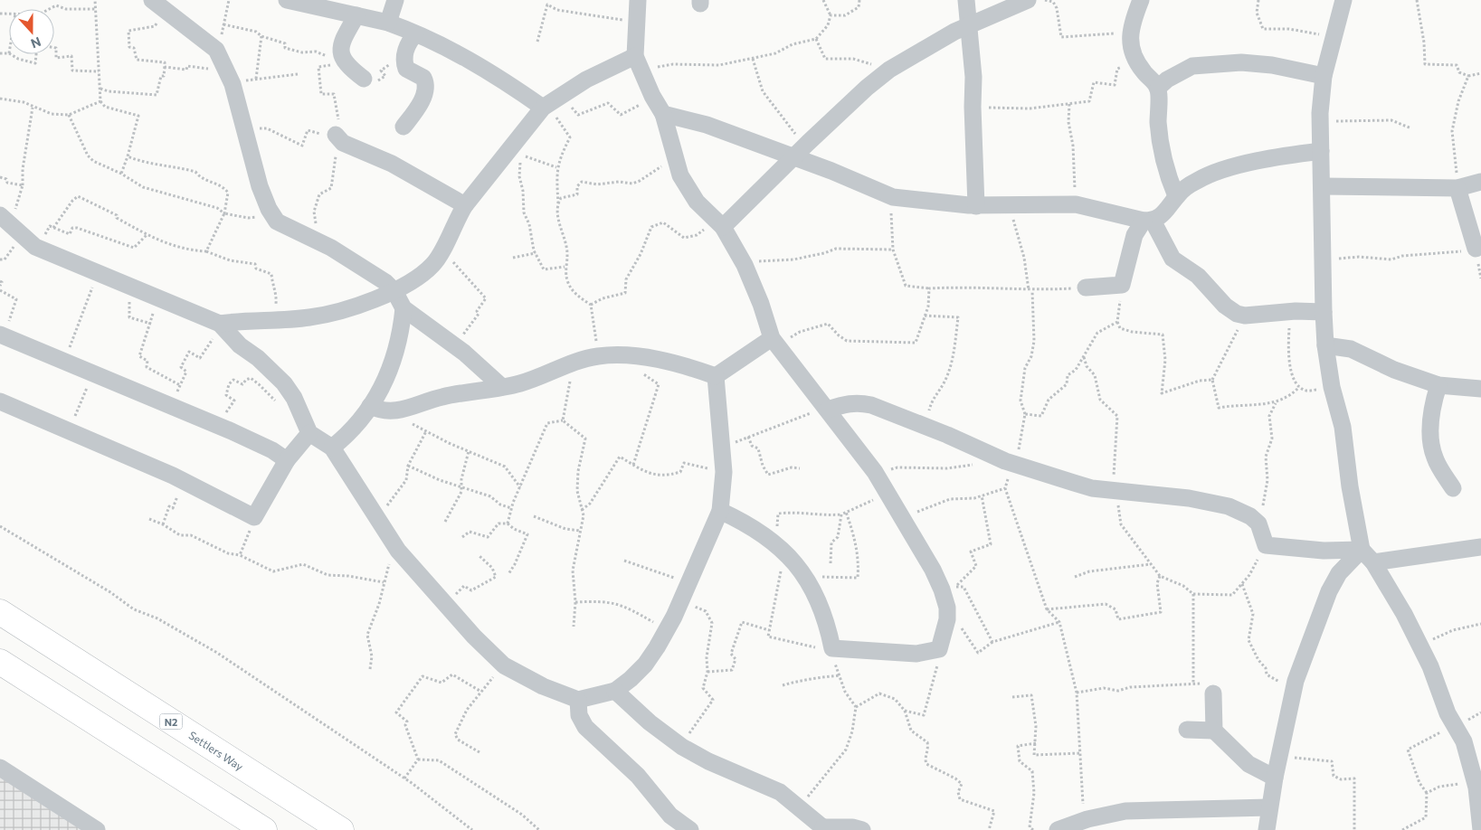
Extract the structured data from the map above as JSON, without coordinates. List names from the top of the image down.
{
  "streets": {
    "highway": ["N2", "Settlers Way"]
  },
  "north": "bottom"
}
